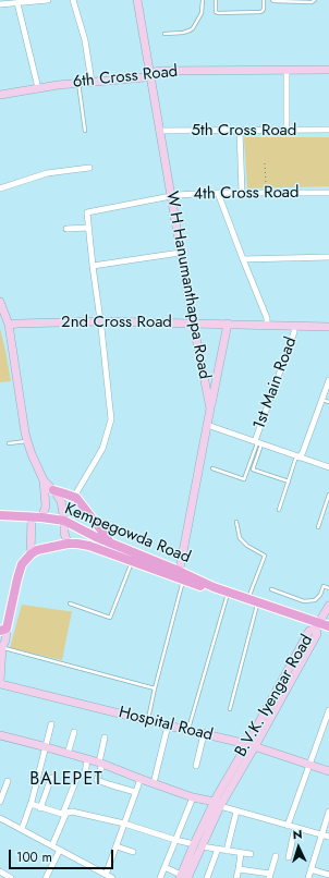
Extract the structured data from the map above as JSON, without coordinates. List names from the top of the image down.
{
  "streets": {
    "main road": ["Kempegowda Road"],
    "street": [
      "6th Cross Road",
      "5th Cross Road",
      "4th Cross Road",
      "W H Hanumanthappa Road",
      "2nd Cross Road",
      "1st Main Road",
      "B.V.K. Iyengar Road",
      "Hospital Road"
    ]
  },
  "crossings": [
    ["6th Cross Road", "W H Hanumanthappa Road"],
    ["5th Cross Road", "W H Hanumanthappa Road"],
    ["4th Cross Road", "W H Hanumanthappa Road"],
    ["W H Hanumanthappa Road", "2nd Cross Road"],
    ["W H Hanumanthappa Road", "Kempegowda Road"],
    ["2nd Cross Road", "1st Main Road"],
    ["Kempegowda Road", "B.V.K. Iyengar Road"],
    ["B.V.K. Iyengar Road", "Hospital Road"]
  ],
  "districts": ["BALEPET"],
  "scale_bar": "100 m",
  "north": "top"
}
